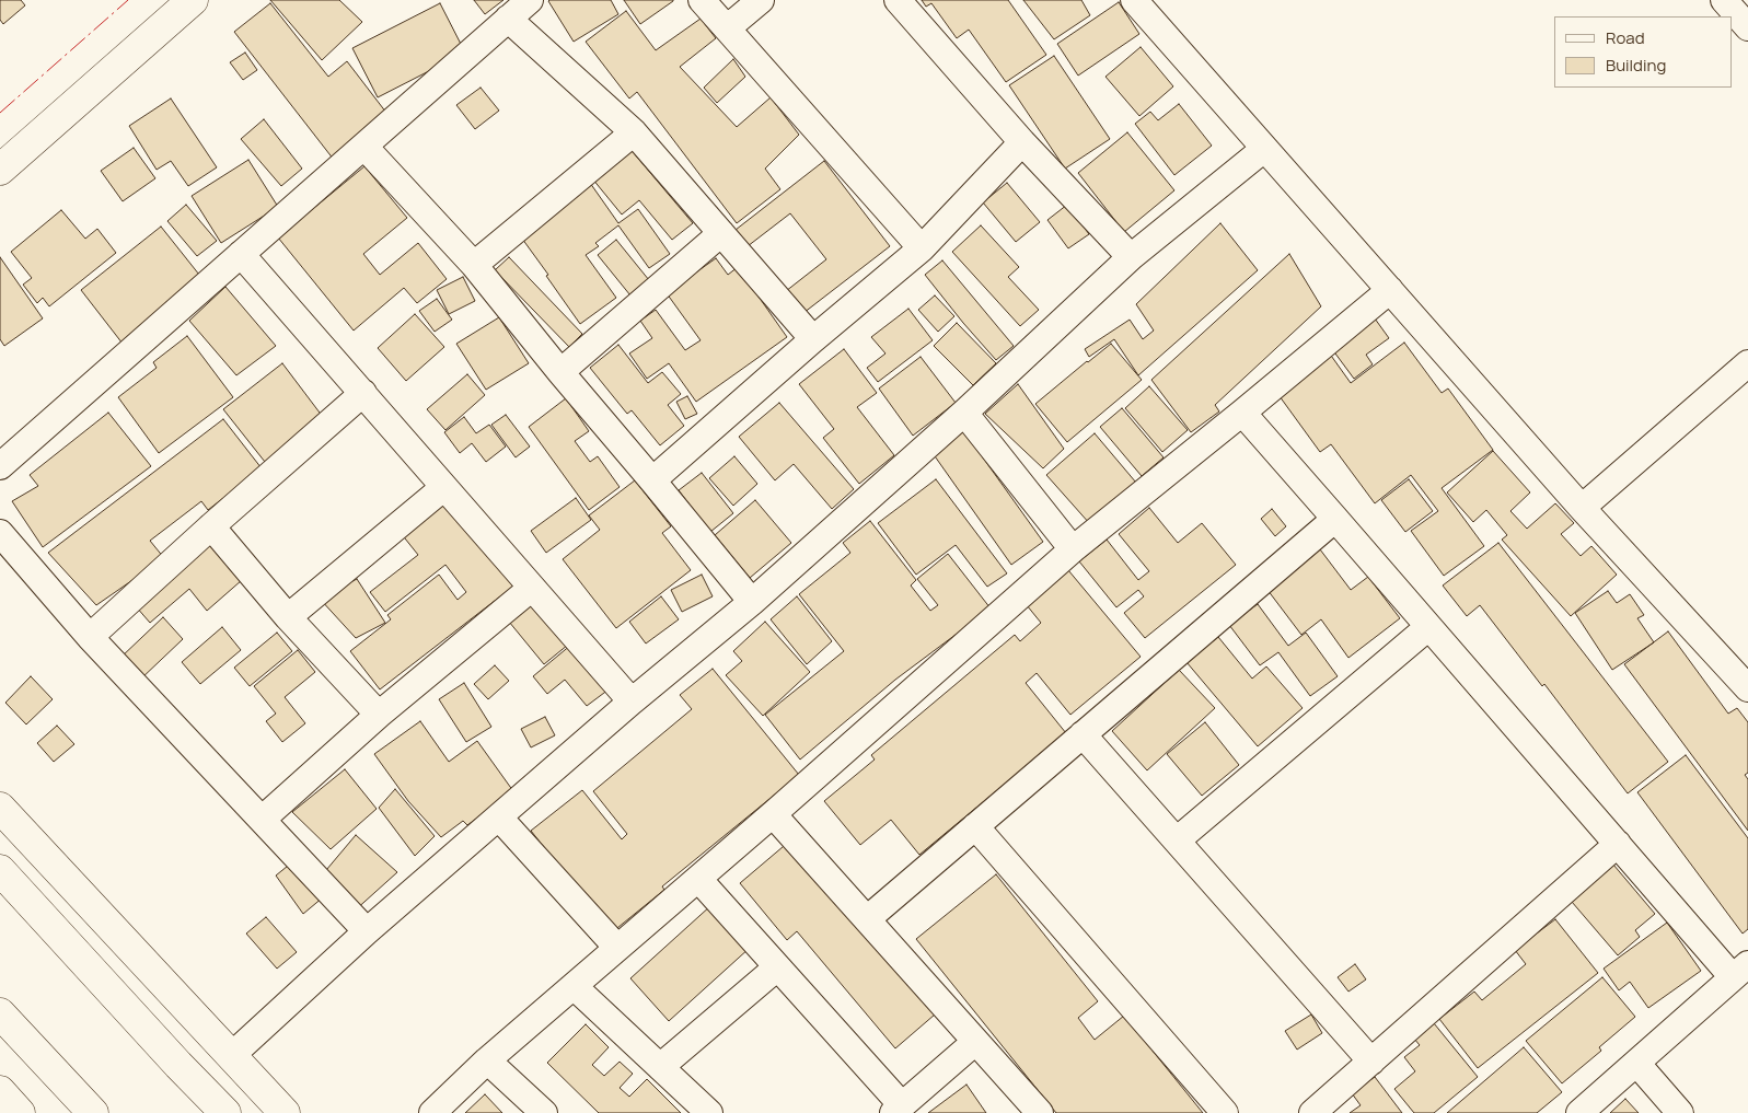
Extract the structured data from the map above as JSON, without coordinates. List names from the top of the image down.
{
  "legend": ["Road", "Building"]
}
